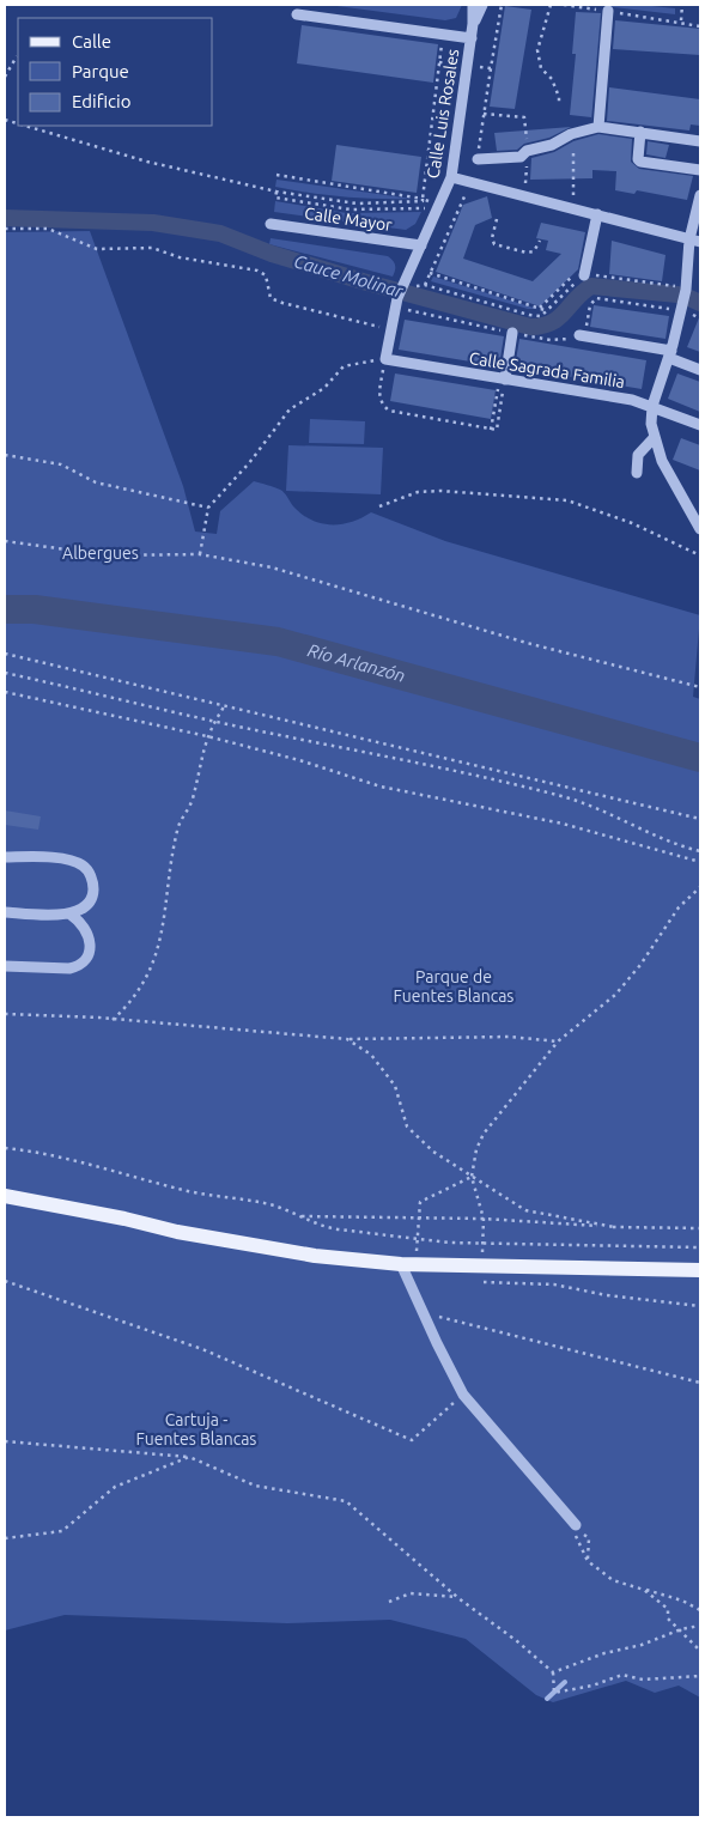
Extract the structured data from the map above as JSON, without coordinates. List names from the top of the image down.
{
  "streets": {
    "street": ["Calle Luis Rosales", "Calle Mayor", "Calle Sagrada Familia"]
  },
  "crossings": [
    ["Calle Luis Rosales", "Calle Mayor"],
    ["Calle Luis Rosales", "Calle Sagrada Familia"]
  ],
  "water": ["Cauce Molinar", "Río Arlanzón"],
  "parks": ["Albergues", "Parque de Fuentes Blancas", "Cartuja - Fuentes Blancas"],
  "legend": ["Calle", "Parque", "Edificio"]
}
